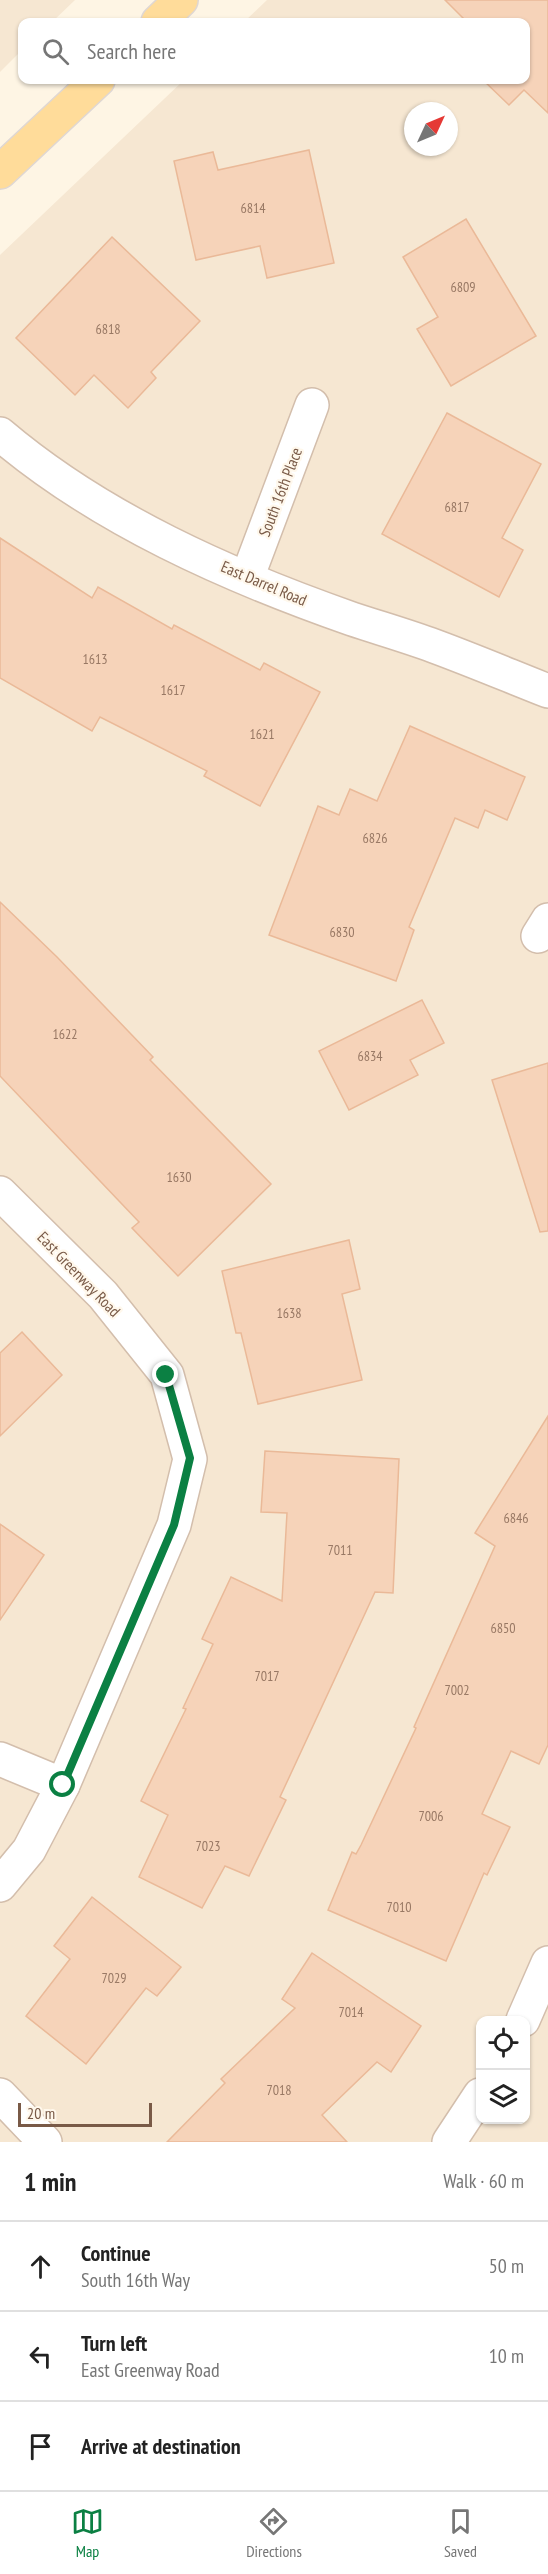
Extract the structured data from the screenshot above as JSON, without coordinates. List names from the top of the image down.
{
  "streets": {
    "street": ["South 16th Place", "East Darrel Road", "East Greenway Road"]
  },
  "crossings": [
    ["South 16th Place", "East Darrel Road"]
  ],
  "house_numbers": [
    "6814",
    "6809",
    "6818",
    "6817",
    "1613",
    "1617",
    "1621",
    "6826",
    "6830",
    "1622",
    "6834",
    "1630",
    "1638",
    "6846",
    "7011",
    "6850",
    "7017",
    "7002",
    "7006",
    "7023",
    "7010",
    "7029",
    "7014",
    "7018"
  ],
  "scale_bar": "20 m",
  "north": "top right",
  "page": {
    "search": "Search here",
    "scale": "20 m",
    "heading": ["1 min", "Walk · 60 m"],
    "list": [
      ["Continue", "South 16th Way", "50 m"],
      ["Turn left", "East Greenway Road", "10 m"],
      "Arrive at destination"
    ],
    "nav": ["Map", "Directions", "Saved"]
  }
}
